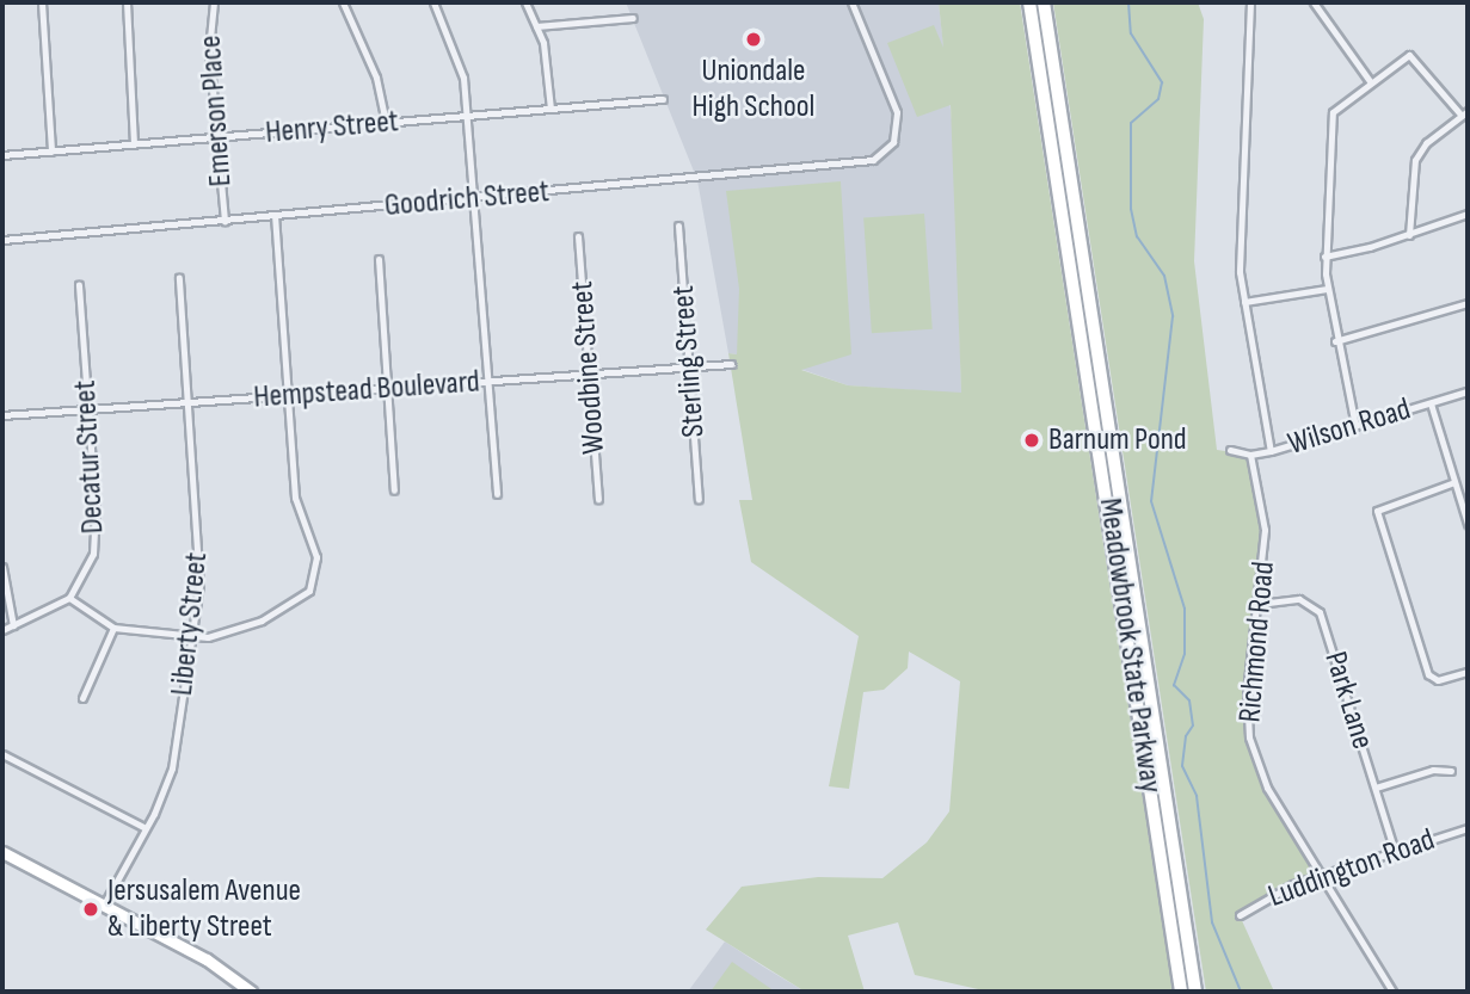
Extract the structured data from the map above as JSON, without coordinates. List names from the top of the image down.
{
  "streets": {
    "highway": ["Meadowbrook State Parkway"],
    "street": [
      "Emerson Place",
      "Henry Street",
      "Goodrich Street",
      "Sterling Street",
      "Woodbine Street",
      "Hempstead Boulevard",
      "Wilson Road",
      "Decatur Street",
      "Liberty Street",
      "Richmond Road",
      "Park Lane",
      "Luddington Road"
    ]
  },
  "crossings": [
    ["Emerson Place", "Henry Street"],
    ["Emerson Place", "Goodrich Street"],
    ["Sterling Street", "Hempstead Boulevard"],
    ["Woodbine Street", "Hempstead Boulevard"],
    ["Hempstead Boulevard", "Decatur Street"],
    ["Hempstead Boulevard", "Liberty Street"],
    ["Wilson Road", "Richmond Road"],
    ["Richmond Road", "Park Lane"],
    ["Richmond Road", "Luddington Road"],
    ["Park Lane", "Luddington Road"]
  ],
  "places": ["Uniondale High School", "Barnum Pond", "Jersusalem Avenue & Liberty Street"]
}
